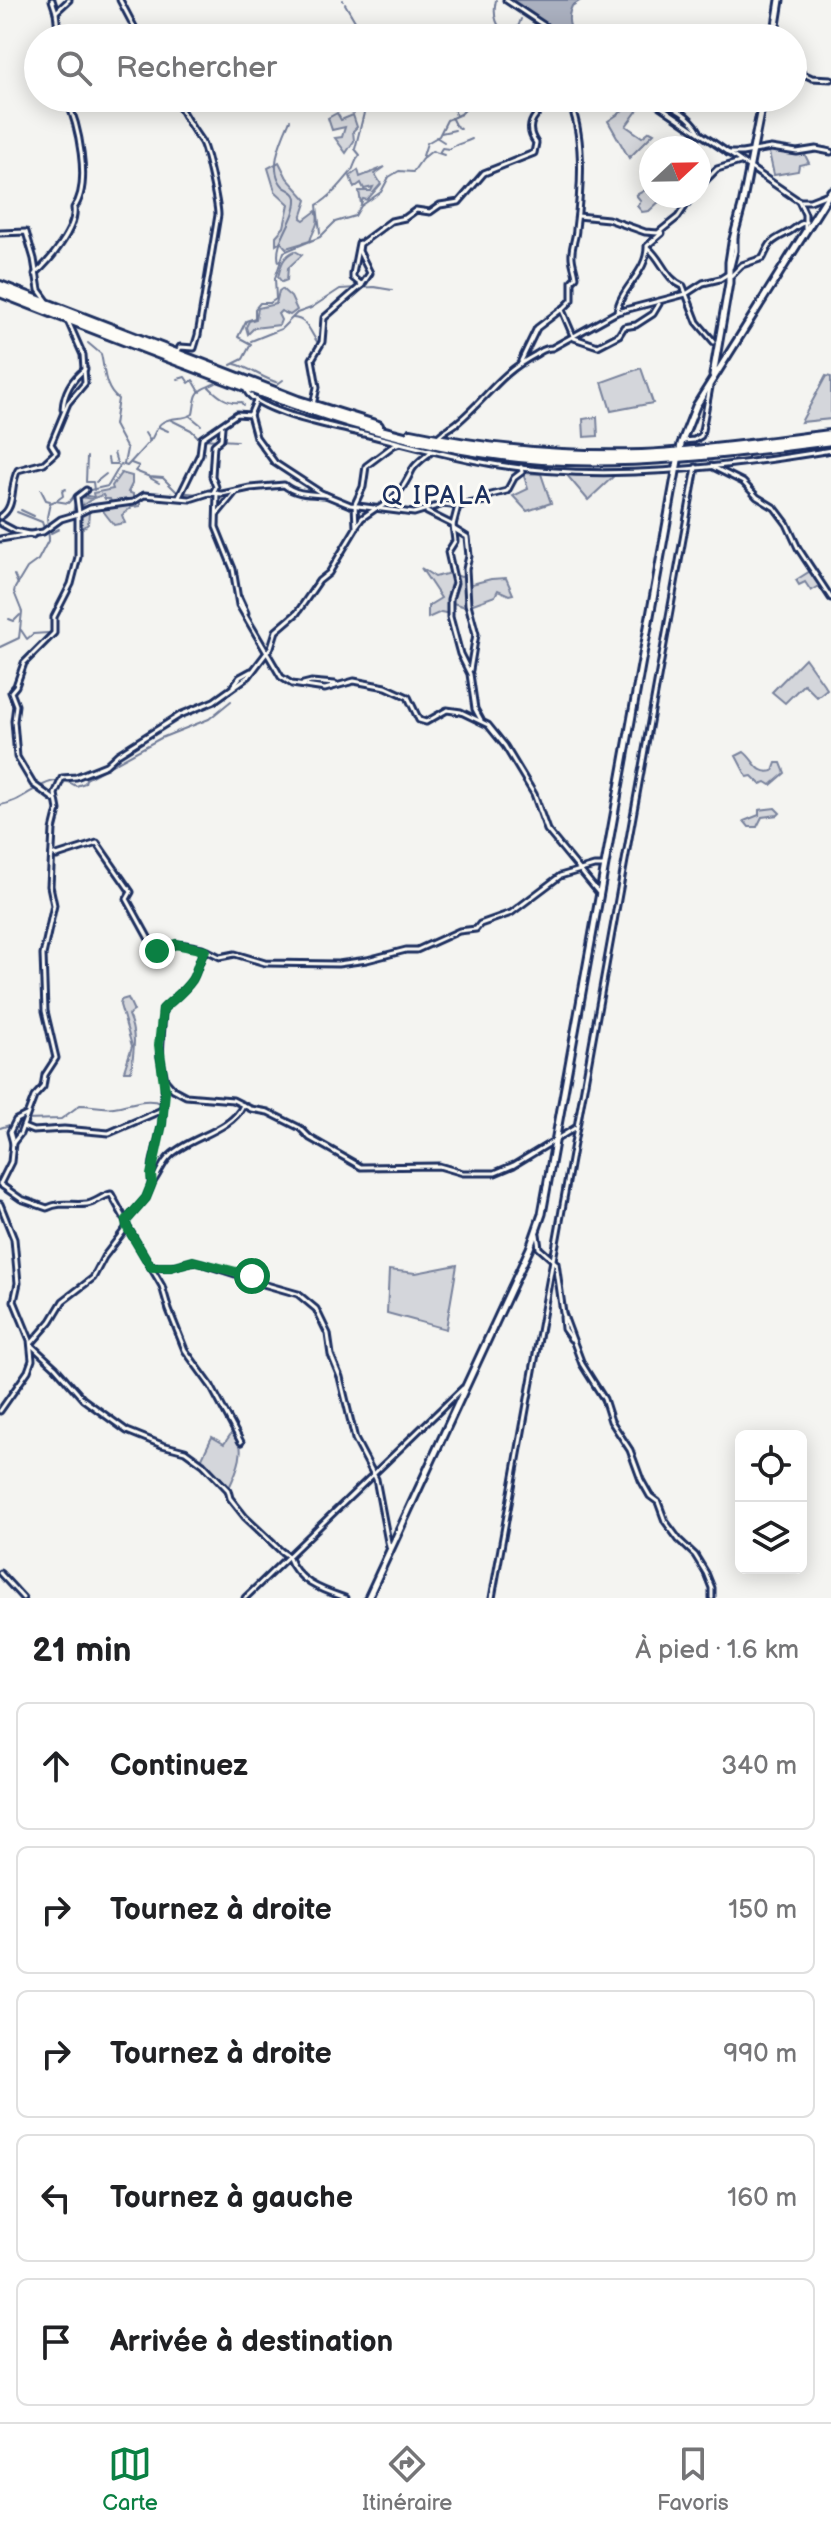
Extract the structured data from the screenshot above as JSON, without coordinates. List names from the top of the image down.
{
  "districts": ["Q IPALA"],
  "north": "right",
  "page": {
    "search": "Rechercher",
    "heading": ["21 min", "À pied · 1.6 km"],
    "list": [
      ["Continuez", "340 m"],
      ["Tournez à droite", "150 m"],
      ["Tournez à droite", "990 m"],
      ["Tournez à gauche", "160 m"],
      "Arrivée à destination"
    ],
    "nav": ["Carte", "Itinéraire", "Favoris"]
  }
}
